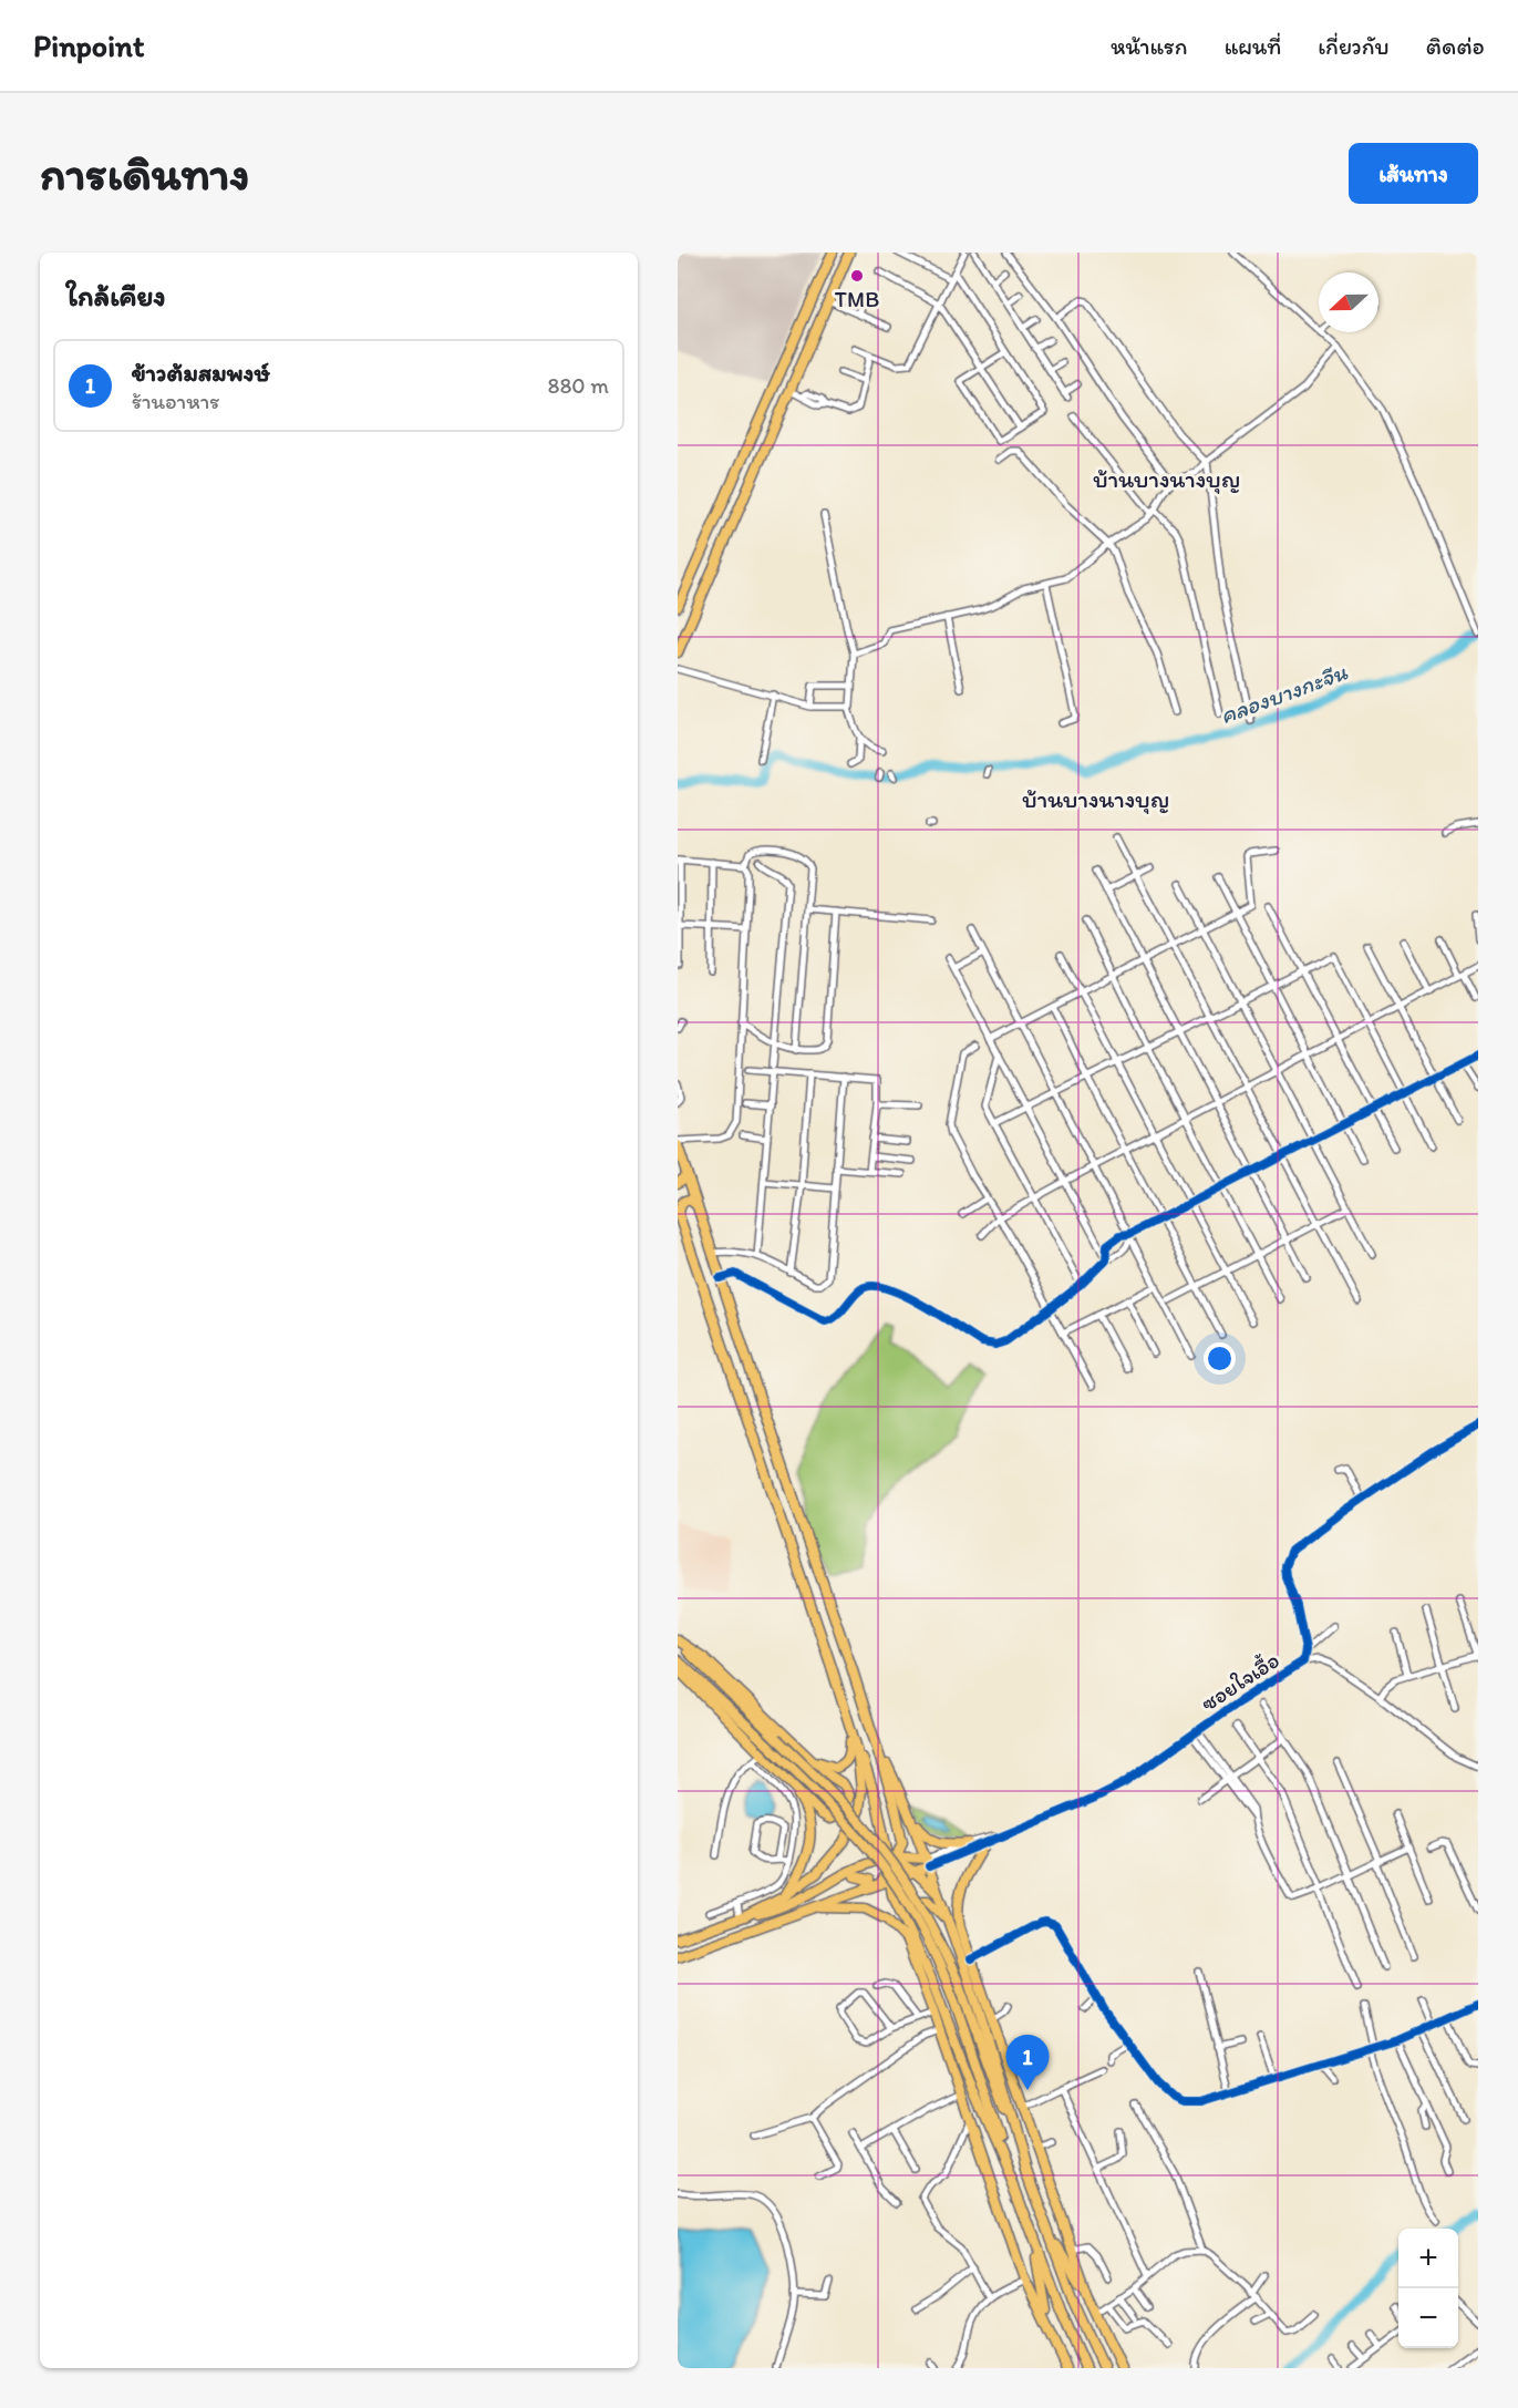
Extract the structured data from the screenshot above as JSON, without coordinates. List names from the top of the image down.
{
  "streets": {
    "street": ["ซอยใจเอื้อ"]
  },
  "districts": ["บ้านบางนางบุญ", "บ้านบางนางบุญ"],
  "water": ["คลองบางกะจีน"],
  "places": ["TMB"],
  "north": "left",
  "page": {
    "header": "Pinpoint",
    "nav": [
      "หน้าแรก",
      "แผนที่",
      "เกี่ยวกับ",
      "ติดต่อ"
    ],
    "buttons": "เส้นทาง",
    "title": "การเดินทาง",
    "heading": "ใกล้เคียง",
    "list": [
      {
        "mark": "1",
        "name": "ข้าวต้มสมพงษ์",
        "note": "ร้านอาหาร",
        "value": "880 m"
      }
    ],
    "pins": "1",
    "map_buttons": ["+", "−"]
  }
}
